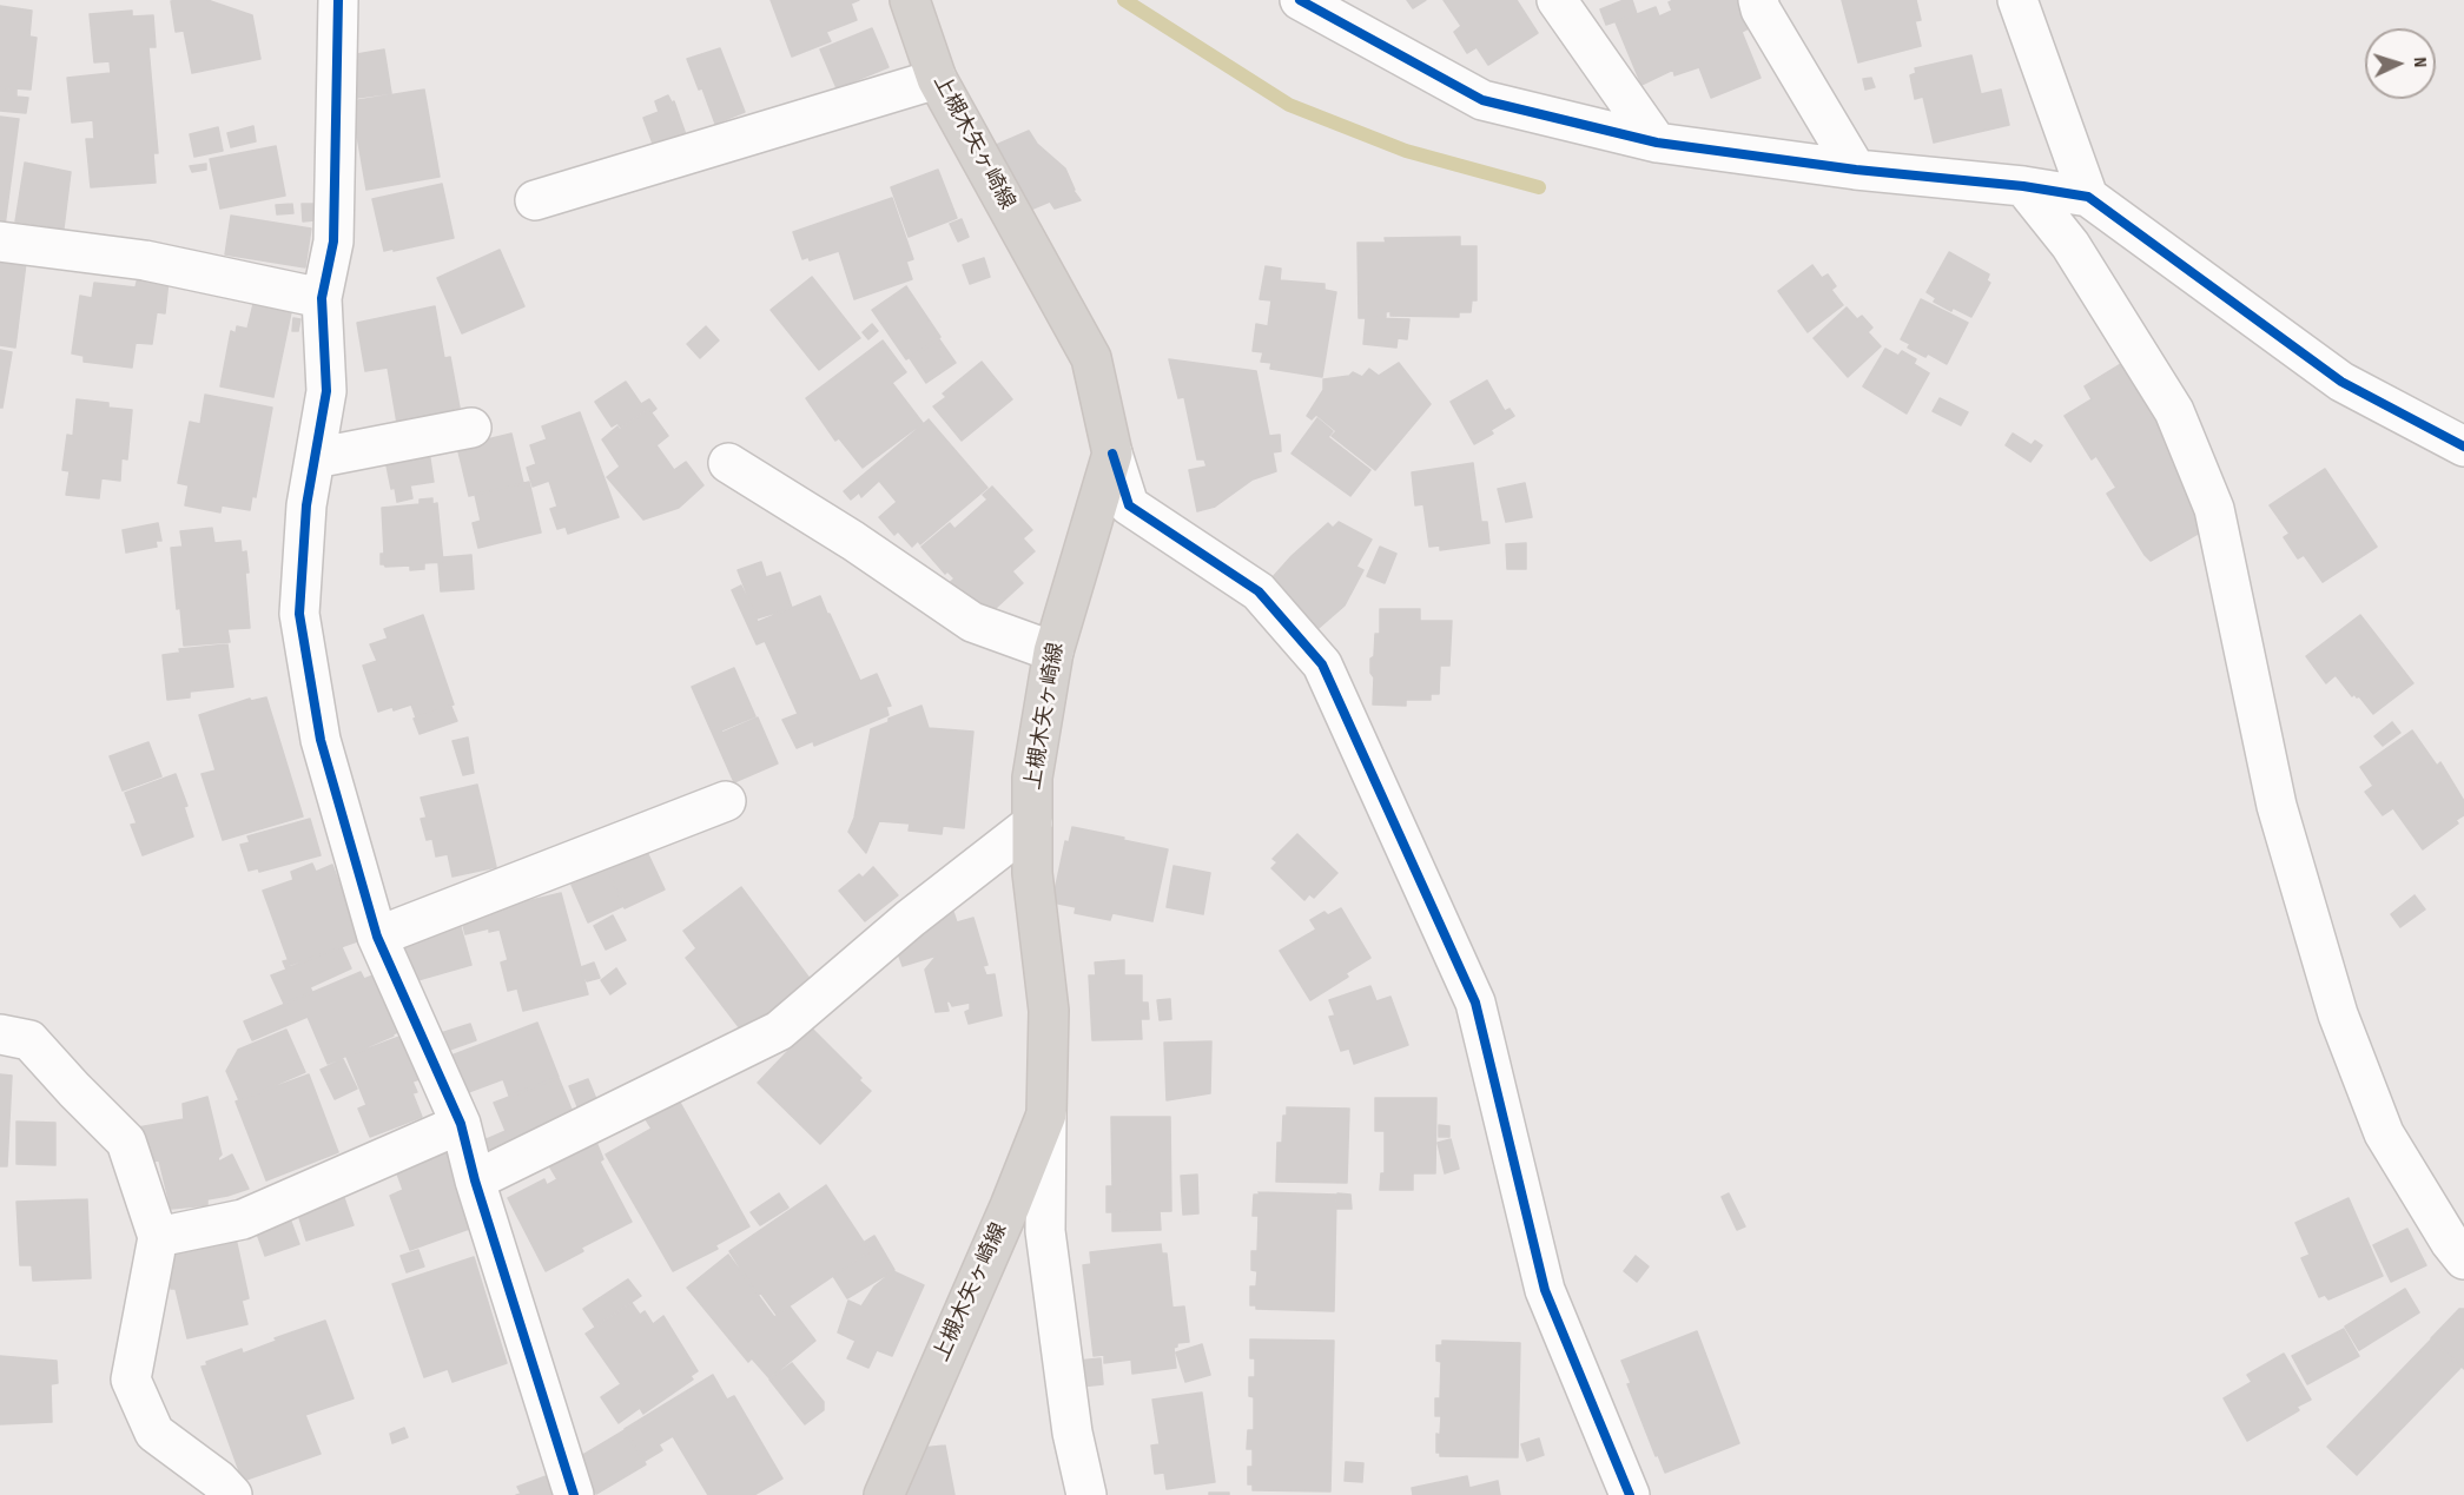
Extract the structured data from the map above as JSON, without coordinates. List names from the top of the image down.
{
  "streets": {
    "main road": ["上槻木矢ヶ崎線"]
  },
  "north": "right"
}
